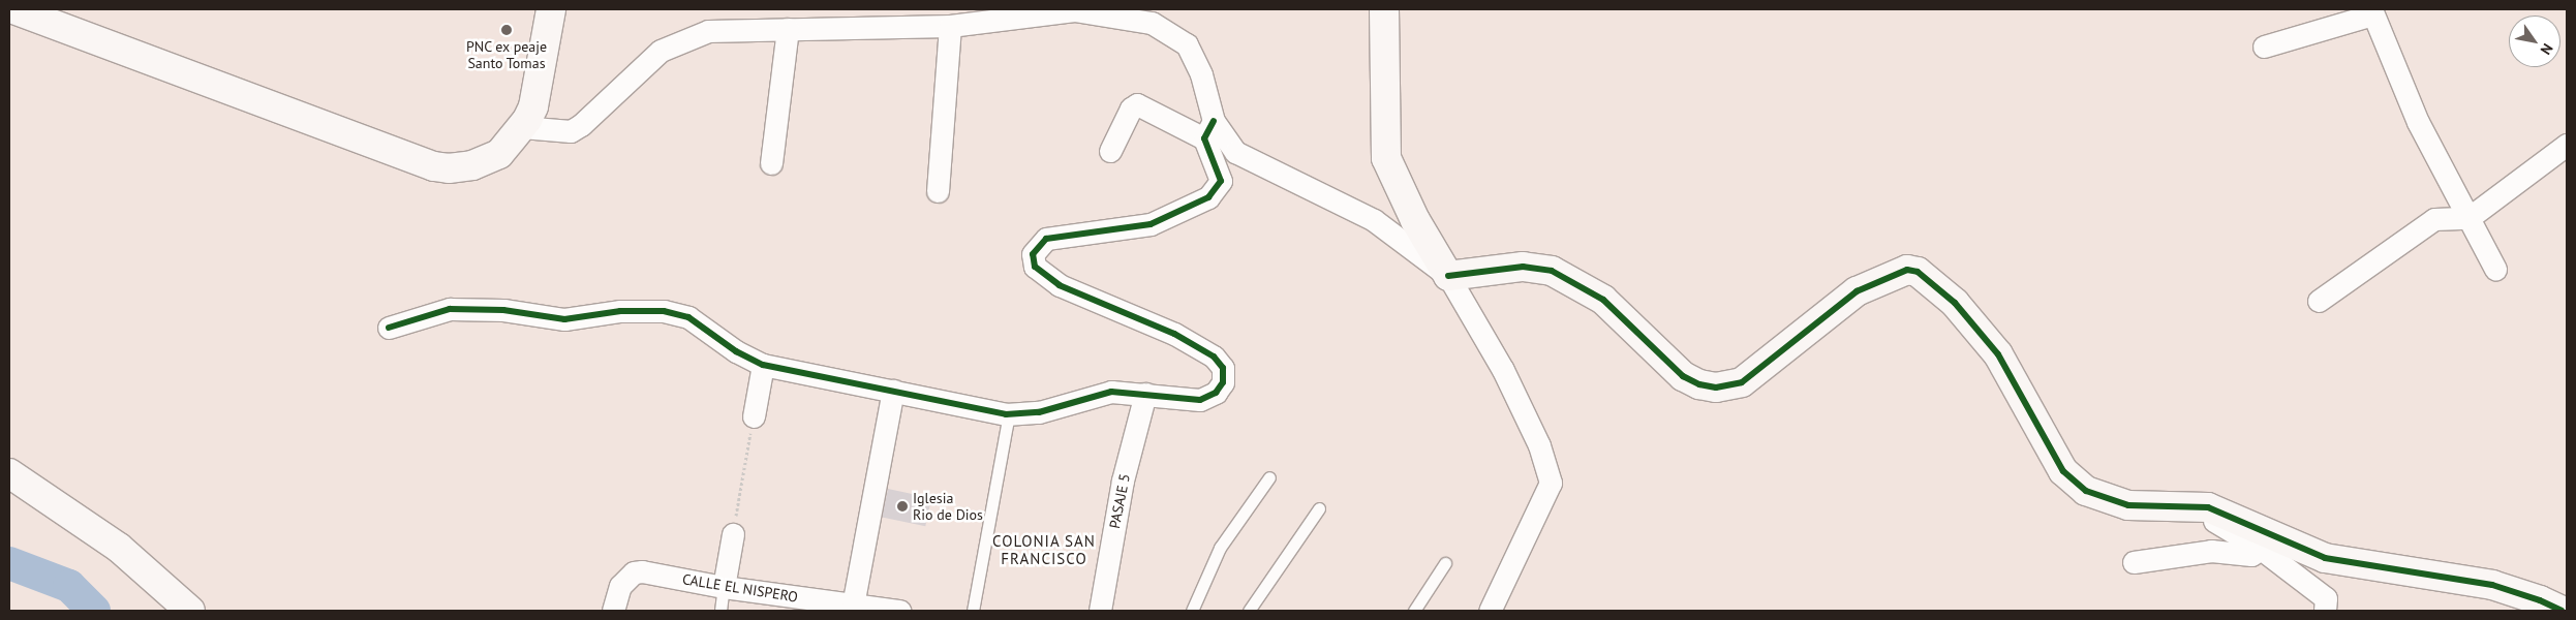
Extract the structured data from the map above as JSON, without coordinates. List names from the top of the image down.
{
  "streets": {
    "street": ["PASAJE 5", "CALLE EL NISPERO"]
  },
  "districts": ["COLONIA SAN FRANCISCO"],
  "places": ["PNC ex peaje Santo Tomas", "Iglesia Rio de Dios"],
  "north": "bottom right"
}
